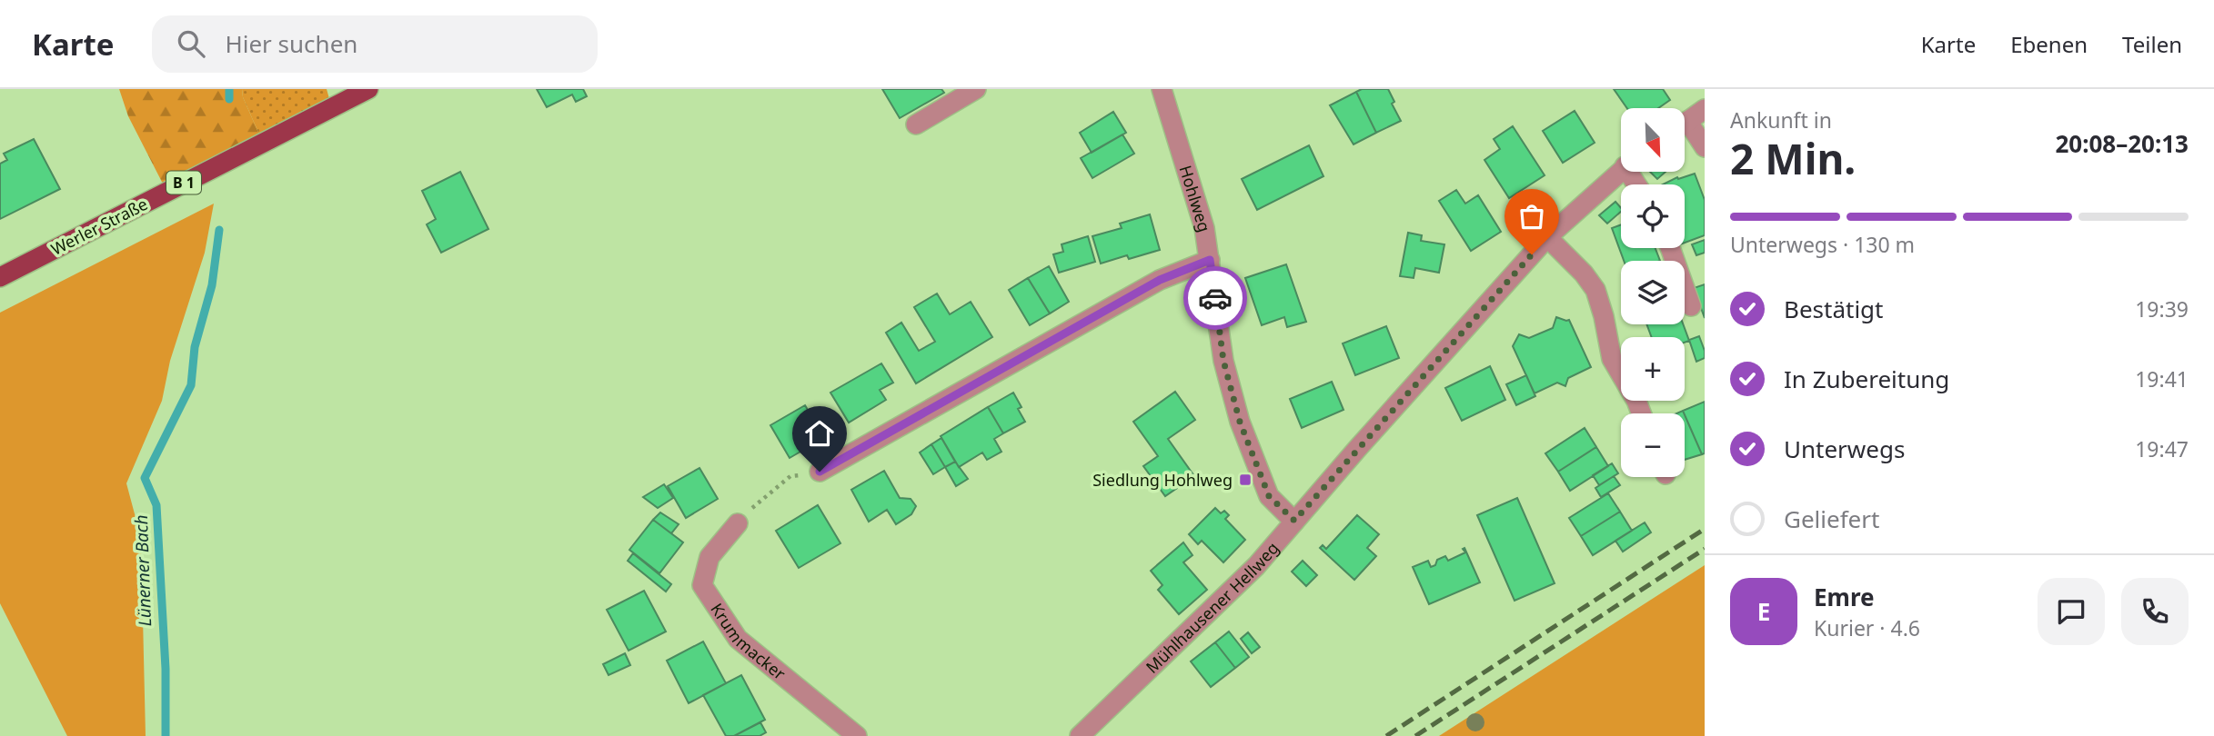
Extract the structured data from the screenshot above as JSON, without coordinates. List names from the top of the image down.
{
  "streets": {
    "main road": ["B 1", "Werler Straße"],
    "street": ["Hohlweg", "Mühlhausener Hellweg", "Krummacker"]
  },
  "crossings": [
    ["Hohlweg", "Mühlhausener Hellweg"]
  ],
  "water": ["Lünerner Bach"],
  "places": {
    "transit": ["Siedlung Hohlweg"]
  },
  "north": "bottom right",
  "page": {
    "header": "Karte",
    "search": "Hier suchen",
    "nav": ["Karte", "Ebenen", "Teilen"],
    "heading": ["2 Min.", "Ankunft in", "20:08–20:13"],
    "panel": ["Emre", "Kurier · 4.6"],
    "map_buttons": ["+", "−"],
    "bar": "Unterwegs · 130 m",
    "list": [
      ["Bestätigt", "19:39"],
      ["In Zubereitung", "19:41"],
      ["Unterwegs", "19:47"],
      "Geliefert"
    ],
    "round": "E"
  }
}
